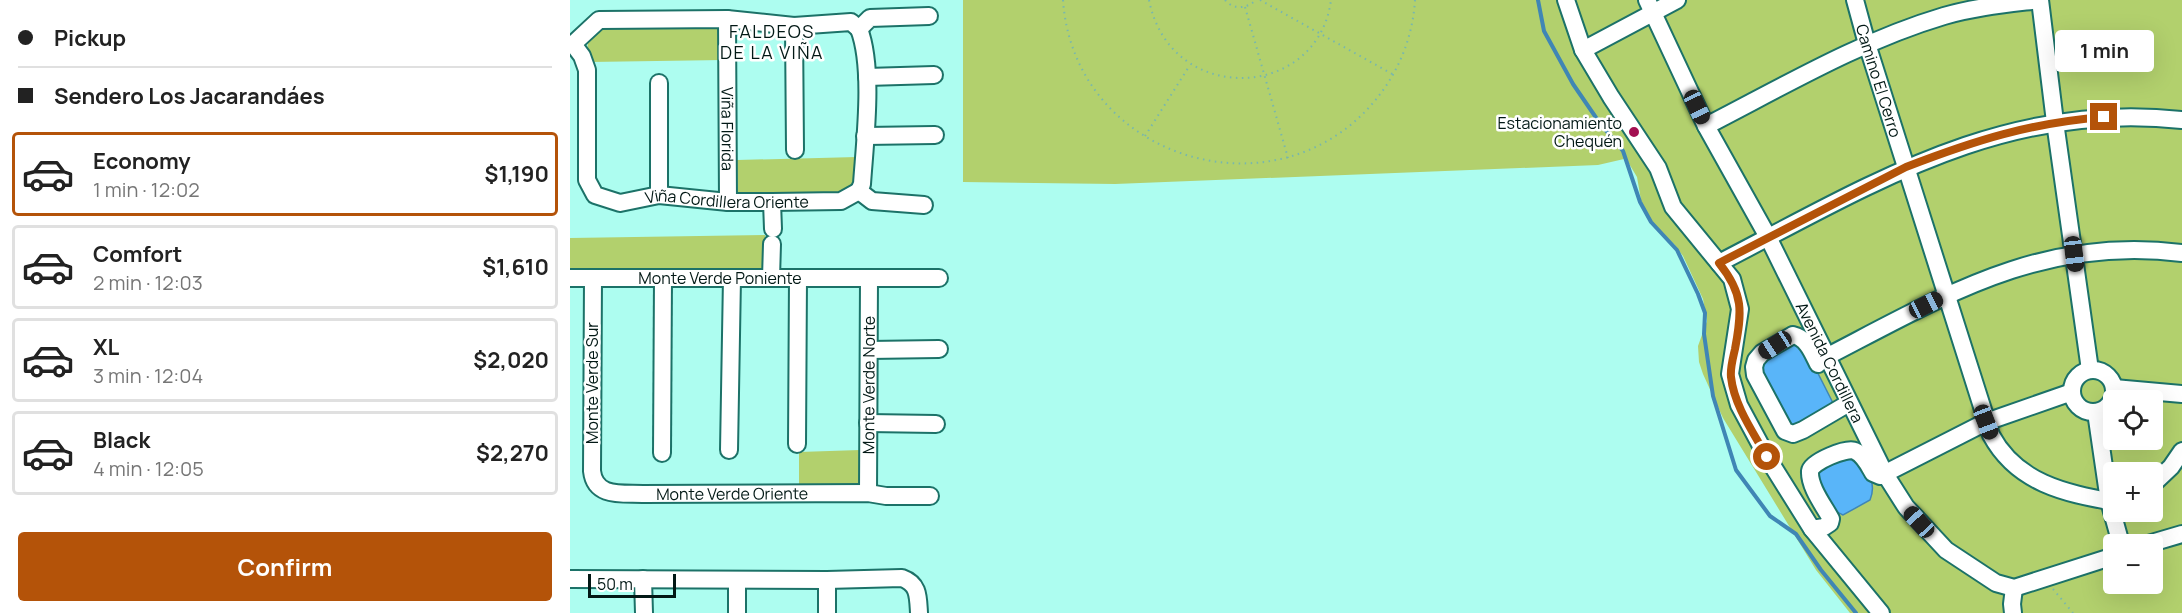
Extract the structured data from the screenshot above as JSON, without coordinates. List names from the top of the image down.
{
  "streets": {
    "street": [
      "Camino El Cerro",
      "Viña Florida",
      "Viña Cordillera Oriente",
      "Monte Verde Poniente",
      "Avenida Cordillera",
      "Monte Verde Sur",
      "Monte Verde Norte",
      "Monte Verde Oriente"
    ]
  },
  "crossings": [
    ["Viña Florida", "Viña Cordillera Oriente"],
    ["Monte Verde Poniente", "Monte Verde Sur"],
    ["Monte Verde Poniente", "Monte Verde Norte"],
    ["Monte Verde Sur", "Monte Verde Oriente"],
    ["Monte Verde Norte", "Monte Verde Oriente"]
  ],
  "districts": ["FALDEOS DE LA VIÑA"],
  "places": ["Estacionamiento Chequén"],
  "scale_bar": "50 m",
  "page": {
    "banner": ["Pickup", "Sendero Los Jacarandáes"],
    "bubble": "1 min",
    "list": [
      {
        "name": "Economy",
        "note": "1 min · 12:02",
        "value": "$1,190"
      },
      {
        "name": "Comfort",
        "note": "2 min · 12:03",
        "value": "$1,610"
      },
      {
        "name": "XL",
        "note": "3 min · 12:04",
        "value": "$2,020"
      },
      {
        "name": "Black",
        "note": "4 min · 12:05",
        "value": "$2,270"
      }
    ],
    "map_buttons": ["+", "−"],
    "buttons": "Confirm",
    "scale": "50 m"
  }
}
